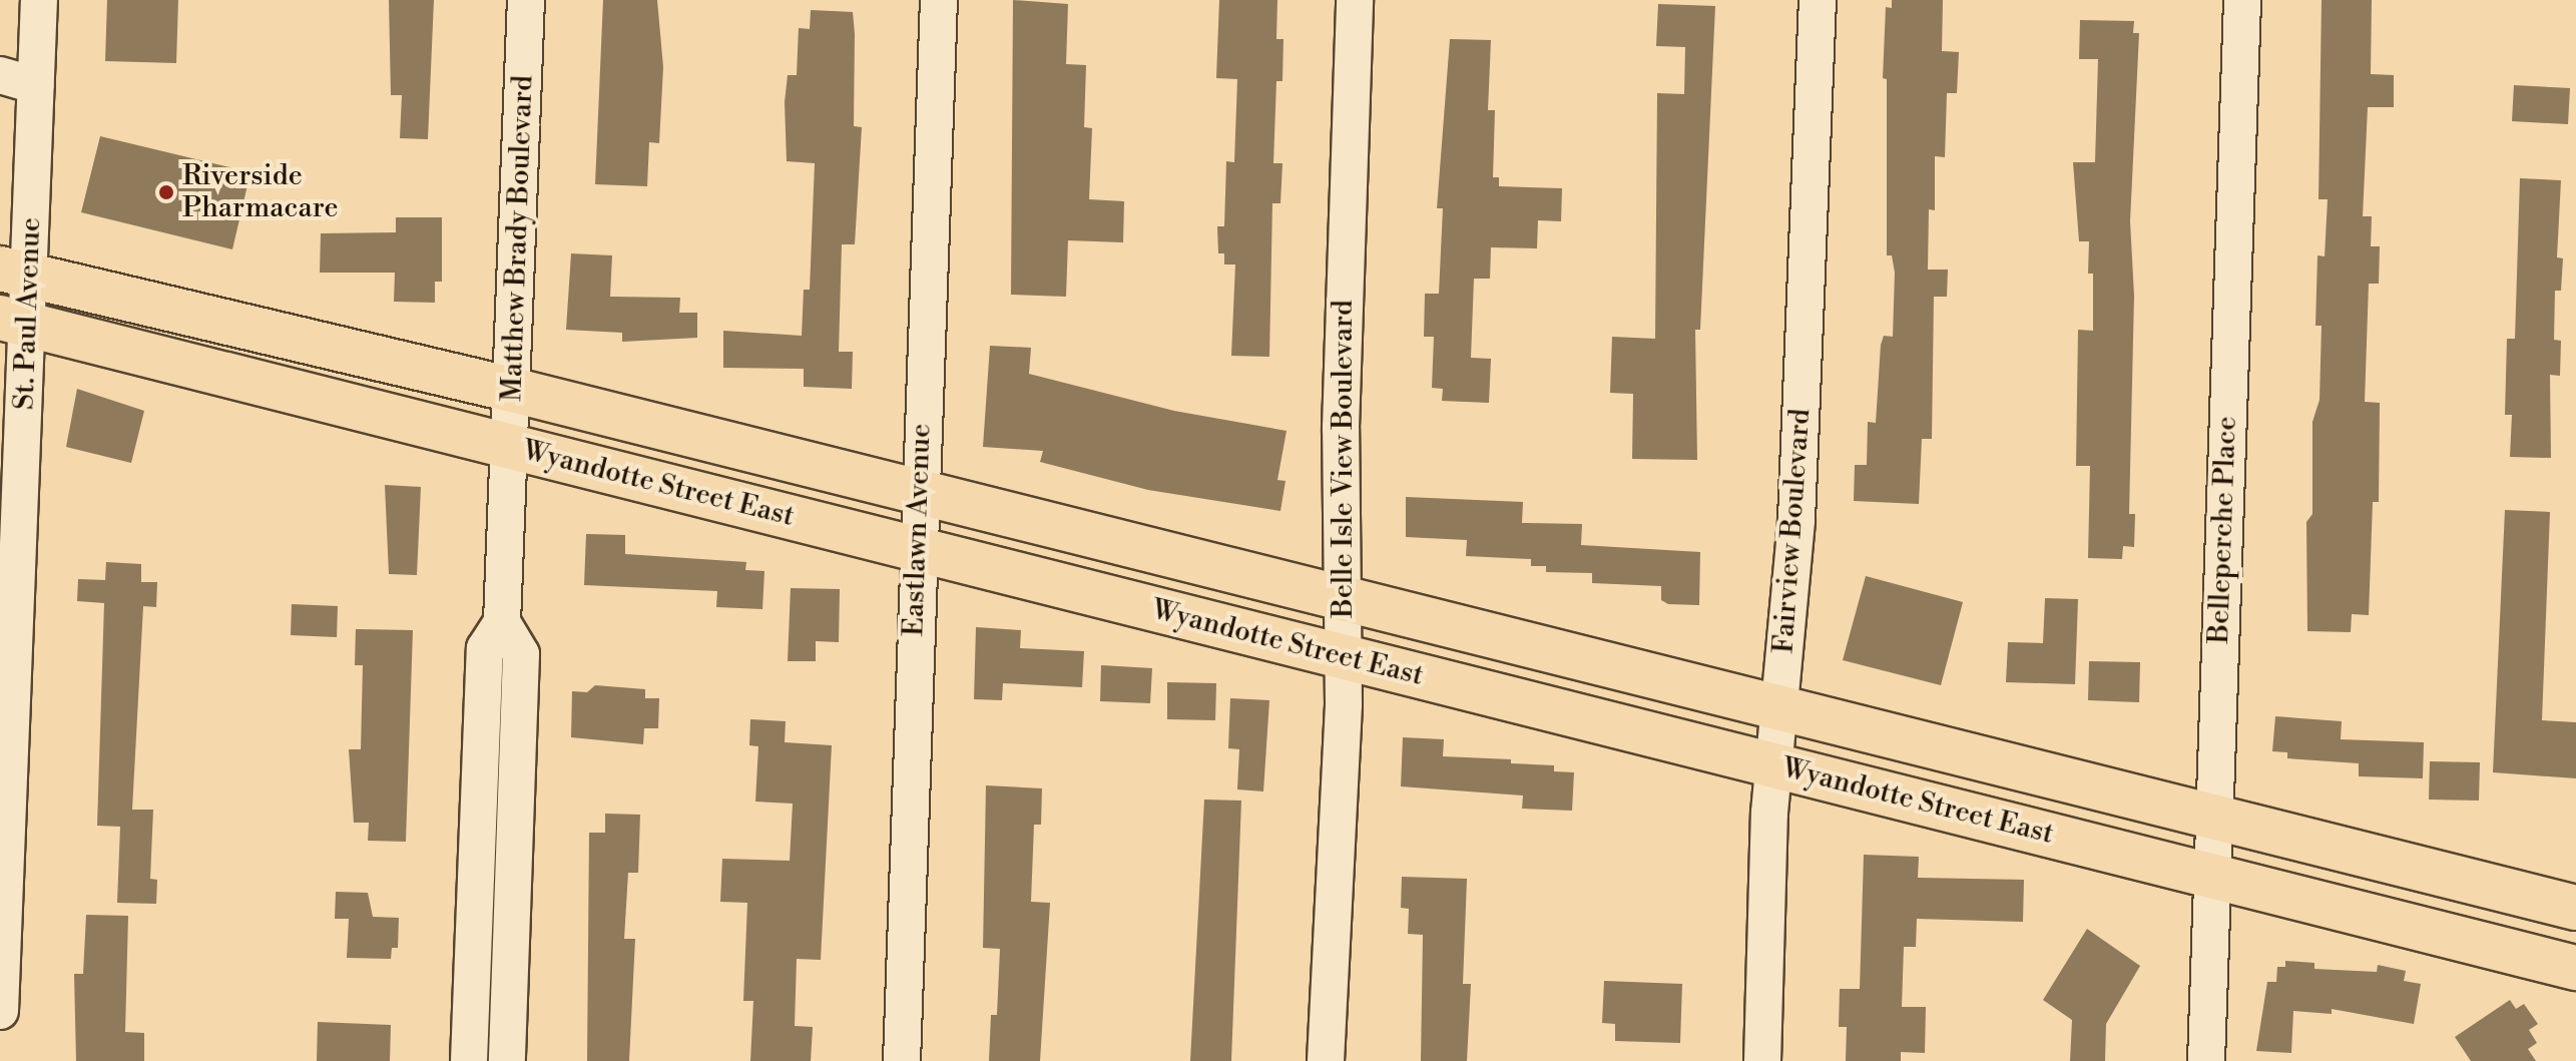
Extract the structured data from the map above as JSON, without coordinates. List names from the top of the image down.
{
  "streets": {
    "main road": ["Wyandotte Street East"],
    "street": [
      "Matthew Brady Boulevard",
      "St. Paul Avenue",
      "Belle Isle View Boulevard",
      "Eastlawn Avenue",
      "Belleperche Place",
      "Fairview Boulevard"
    ]
  },
  "crossings": [
    ["Matthew Brady Boulevard", "Wyandotte Street East"],
    ["St. Paul Avenue", "Wyandotte Street East"],
    ["Belle Isle View Boulevard", "Wyandotte Street East"],
    ["Wyandotte Street East", "Eastlawn Avenue"],
    ["Wyandotte Street East", "Belleperche Place"],
    ["Wyandotte Street East", "Fairview Boulevard"]
  ],
  "places": ["Riverside Pharmacare"]
}
